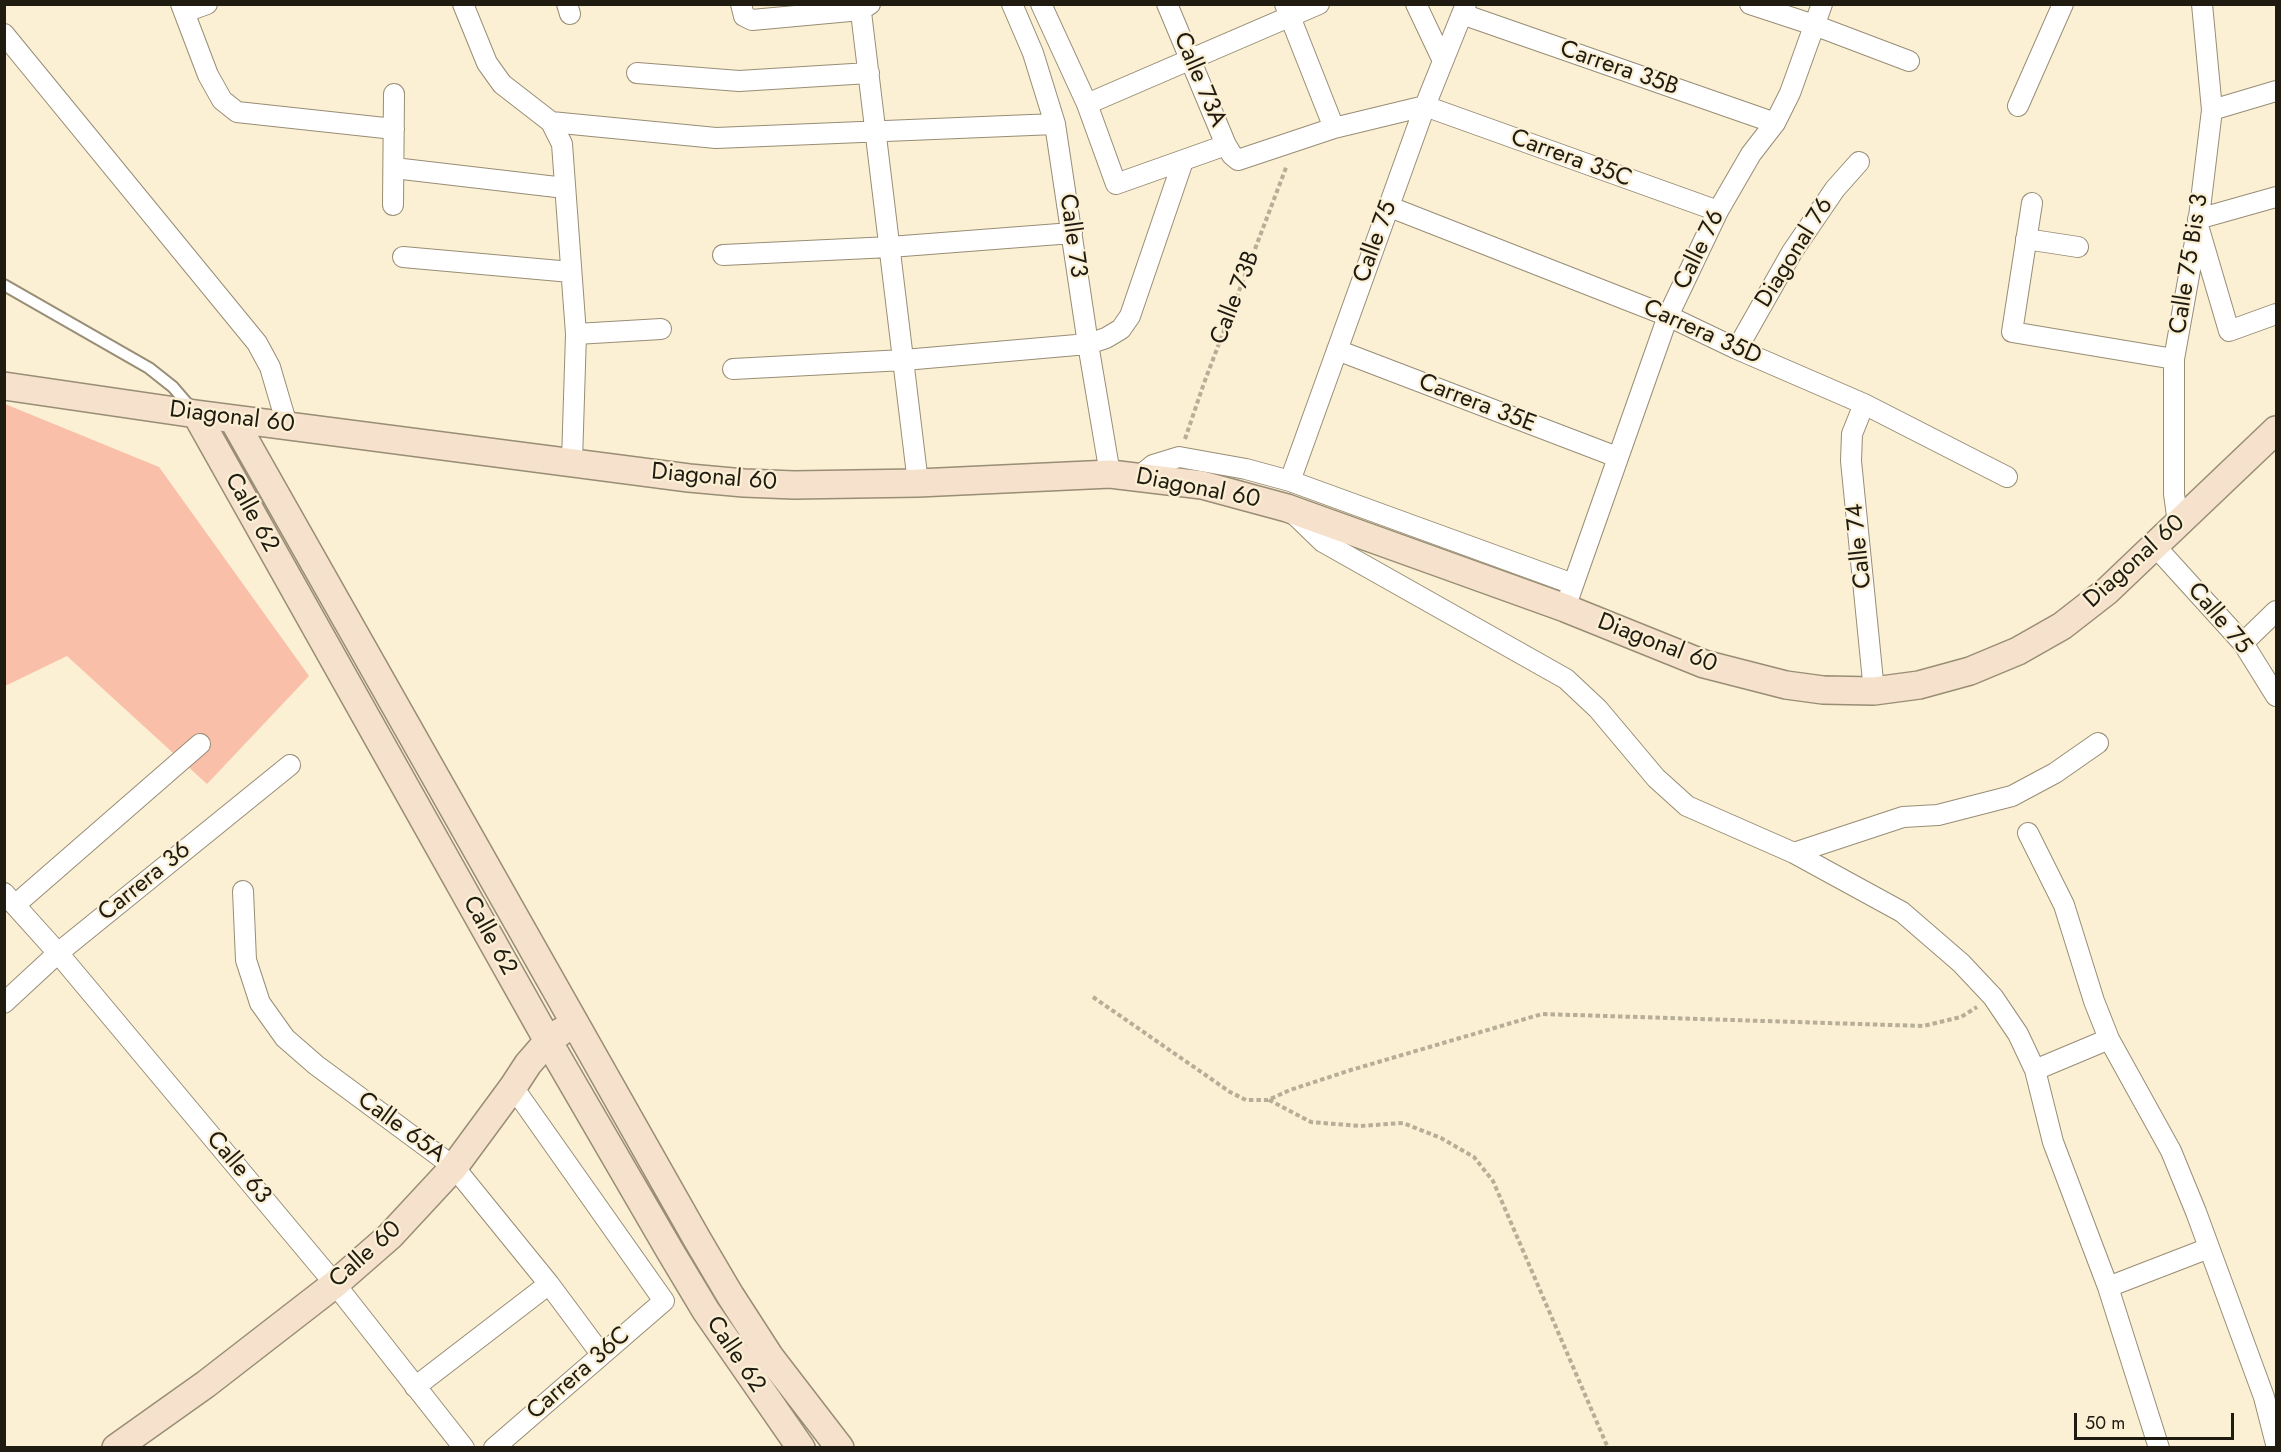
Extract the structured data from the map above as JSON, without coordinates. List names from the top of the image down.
{
  "streets": {
    "main road": ["Diagonal 60", "Calle 62", "Calle 60"],
    "street": [
      "Carrera 35B",
      "Calle 73A",
      "Carrera 35C",
      "Calle 73",
      "Calle 75",
      "Calle 76",
      "Diagonal 76",
      "Calle 75 Bis 3",
      "Carrera 35D",
      "Carrera 35E",
      "Calle 74",
      "Carrera 36",
      "Calle 65A",
      "Calle 63",
      "Carrera 36C"
    ],
    "path": ["Calle 73B"]
  },
  "crossings": [
    ["Carrera 35B", "Calle 75"],
    ["Carrera 35B", "Calle 76"],
    ["Carrera 35C", "Calle 75"],
    ["Carrera 35C", "Calle 76"],
    ["Calle 73", "Diagonal 60"],
    ["Calle 75", "Carrera 35D"],
    ["Calle 75", "Carrera 35E"],
    ["Calle 75", "Diagonal 60"],
    ["Calle 76", "Carrera 35D"],
    ["Calle 76", "Carrera 35E"],
    ["Calle 76", "Diagonal 60"],
    ["Diagonal 76", "Carrera 35D"],
    ["Calle 75 Bis 3", "Diagonal 60"],
    ["Carrera 35D", "Calle 74"],
    ["Diagonal 60", "Calle 62"],
    ["Diagonal 60", "Calle 74"],
    ["Calle 62", "Calle 60"],
    ["Carrera 36", "Calle 63"],
    ["Calle 65A", "Calle 60"],
    ["Calle 65A", "Carrera 36C"],
    ["Calle 63", "Calle 60"],
    ["Calle 60", "Carrera 36C"]
  ],
  "scale_bar": "50 m"
}
